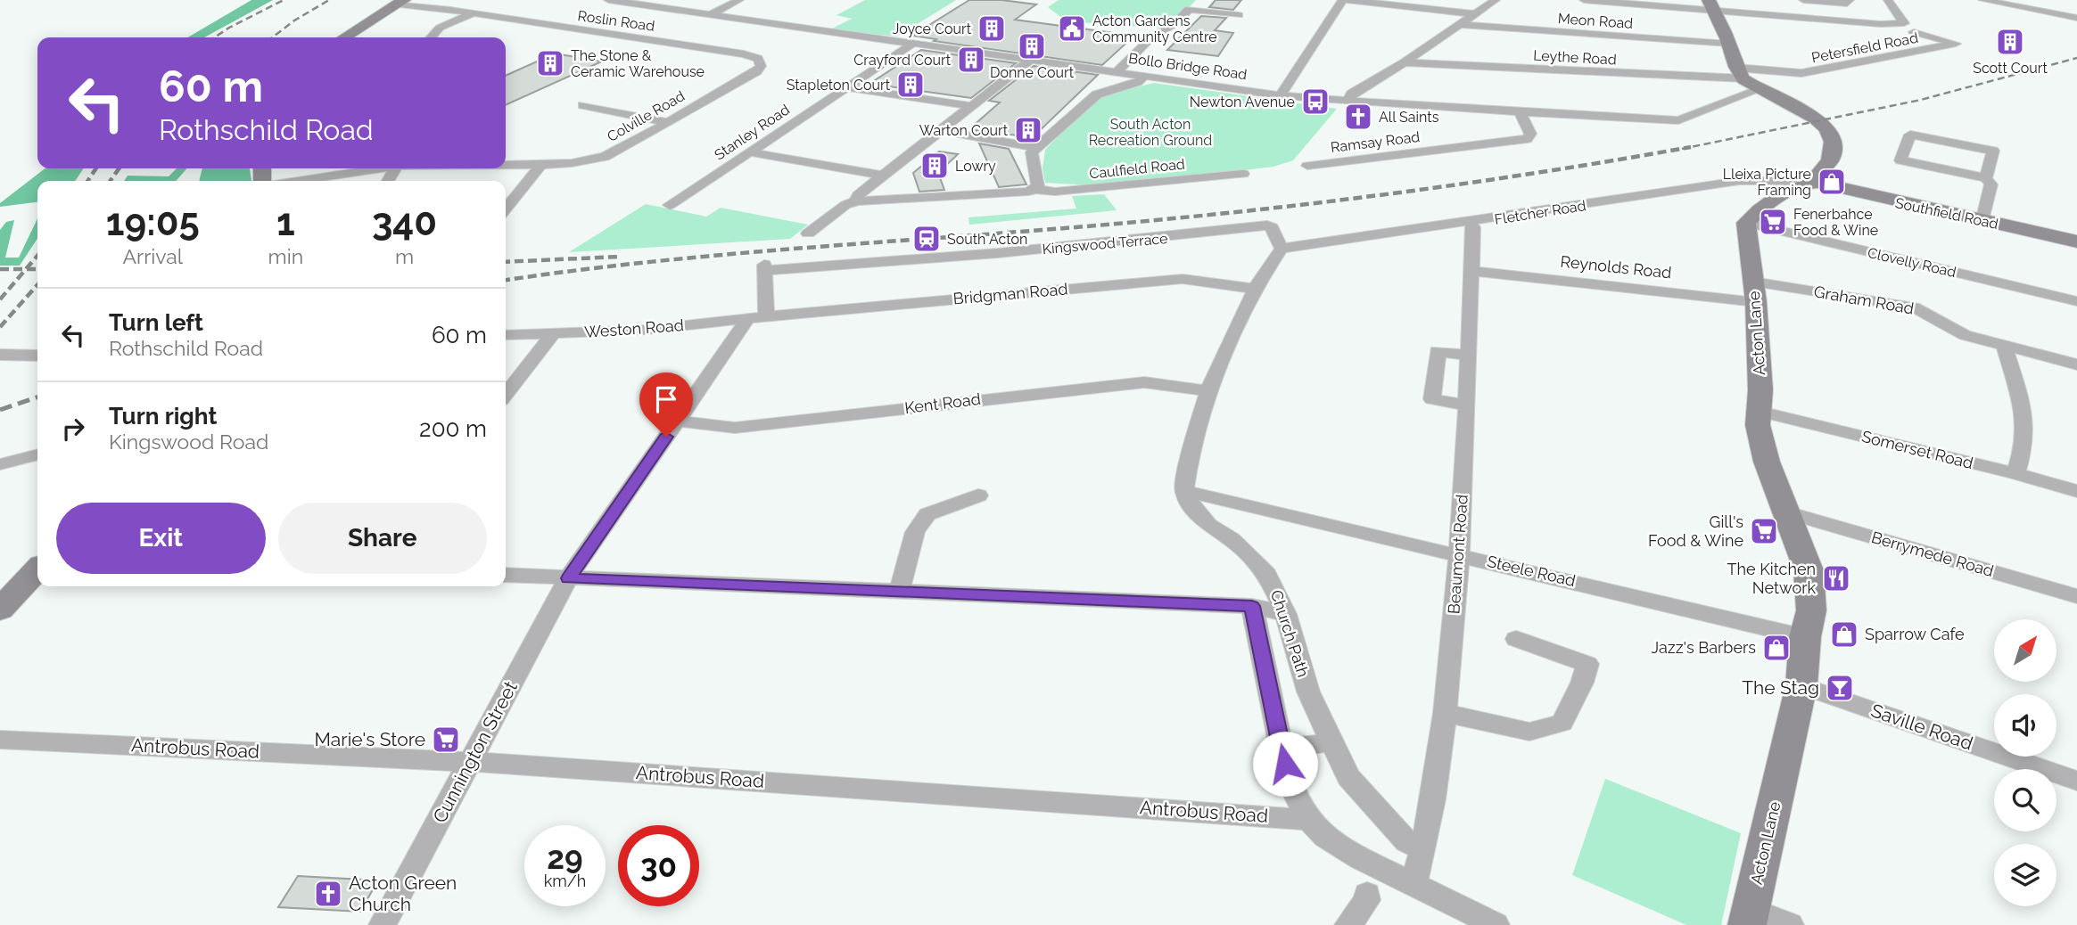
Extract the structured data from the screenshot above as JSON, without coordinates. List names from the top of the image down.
{
  "streets": {
    "main road": ["Southfield Road", "Acton Lane"],
    "street": [
      "Roslin Road",
      "Meon Road",
      "Petersfield Road",
      "Leythe Road",
      "Bollo Bridge Road",
      "Colville Road",
      "Stanley Road",
      "Ramsay Road",
      "Caulfield Road",
      "Fletcher Road",
      "Kingswood Terrace",
      "Clovelly Road",
      "Reynolds Road",
      "Bridgman Road",
      "Graham Road",
      "Weston Road",
      "Kent Road",
      "Somerset Road",
      "Beaumont Road",
      "Berrymede Road",
      "Steele Road",
      "Church Path",
      "Saville Road",
      "Antrobus Road",
      "Cunnington Street"
    ]
  },
  "crossings": [
    ["Roslin Road", "Colville Road"],
    ["Petersfield Road", "Leythe Road"],
    ["Bollo Bridge Road", "Stanley Road"],
    ["Bollo Bridge Road", "Ramsay Road"],
    ["Fletcher Road", "Southfield Road"],
    ["Fletcher Road", "Kingswood Terrace"],
    ["Fletcher Road", "Beaumont Road"],
    ["Kingswood Terrace", "Bridgman Road"],
    ["Kingswood Terrace", "Weston Road"],
    ["Clovelly Road", "Acton Lane"],
    ["Reynolds Road", "Graham Road"],
    ["Reynolds Road", "Acton Lane"],
    ["Reynolds Road", "Beaumont Road"],
    ["Bridgman Road", "Weston Road"],
    ["Graham Road", "Acton Lane"],
    ["Weston Road", "Cunnington Street"],
    ["Acton Lane", "Somerset Road"],
    ["Acton Lane", "Berrymede Road"],
    ["Acton Lane", "Steele Road"],
    ["Acton Lane", "Saville Road"],
    ["Kent Road", "Cunnington Street"],
    ["Beaumont Road", "Steele Road"],
    ["Beaumont Road", "Church Path"],
    ["Steele Road", "Church Path"],
    ["Antrobus Road", "Cunnington Street"]
  ],
  "parks": ["South Acton Recreation Ground"],
  "places": {
    "building": [
      "Joyce Court",
      "Scott Court",
      "Donne Court",
      "Crayford Court",
      "The Stone & Ceramic Warehouse",
      "Stapleton Court",
      "Warton Court",
      "Lowry"
    ],
    "public building": ["Acton Gardens Community Centre"],
    "bus stop": ["Newton Avenue"],
    "church": ["All Saints", "Acton Green Church"],
    "shop": ["Lleixa Picture Framing", "Sparrow Cafe", "Jazz's Barbers"],
    "supermarket": ["Fenerbahce Food & Wine", "Gill's Food & Wine", "Marie's Store"],
    "station": ["South Acton"],
    "restaurant": ["The Kitchen Network"],
    "bar": ["The Stag"]
  },
  "north": "top right",
  "page": {
    "turn": ["60 m", "Rothschild Road"],
    "eta": [
      "19:05",
      "Arrival",
      "1",
      "min",
      "340",
      "m"
    ],
    "list": [
      {
        "name": "Turn left",
        "note": "Rothschild Road",
        "value": "60 m"
      },
      {
        "name": "Turn right",
        "note": "Kingswood Road",
        "value": "200 m"
      }
    ],
    "buttons": ["Exit", "Share"],
    "speed": "29 km/h",
    "limit": "30"
  }
}
